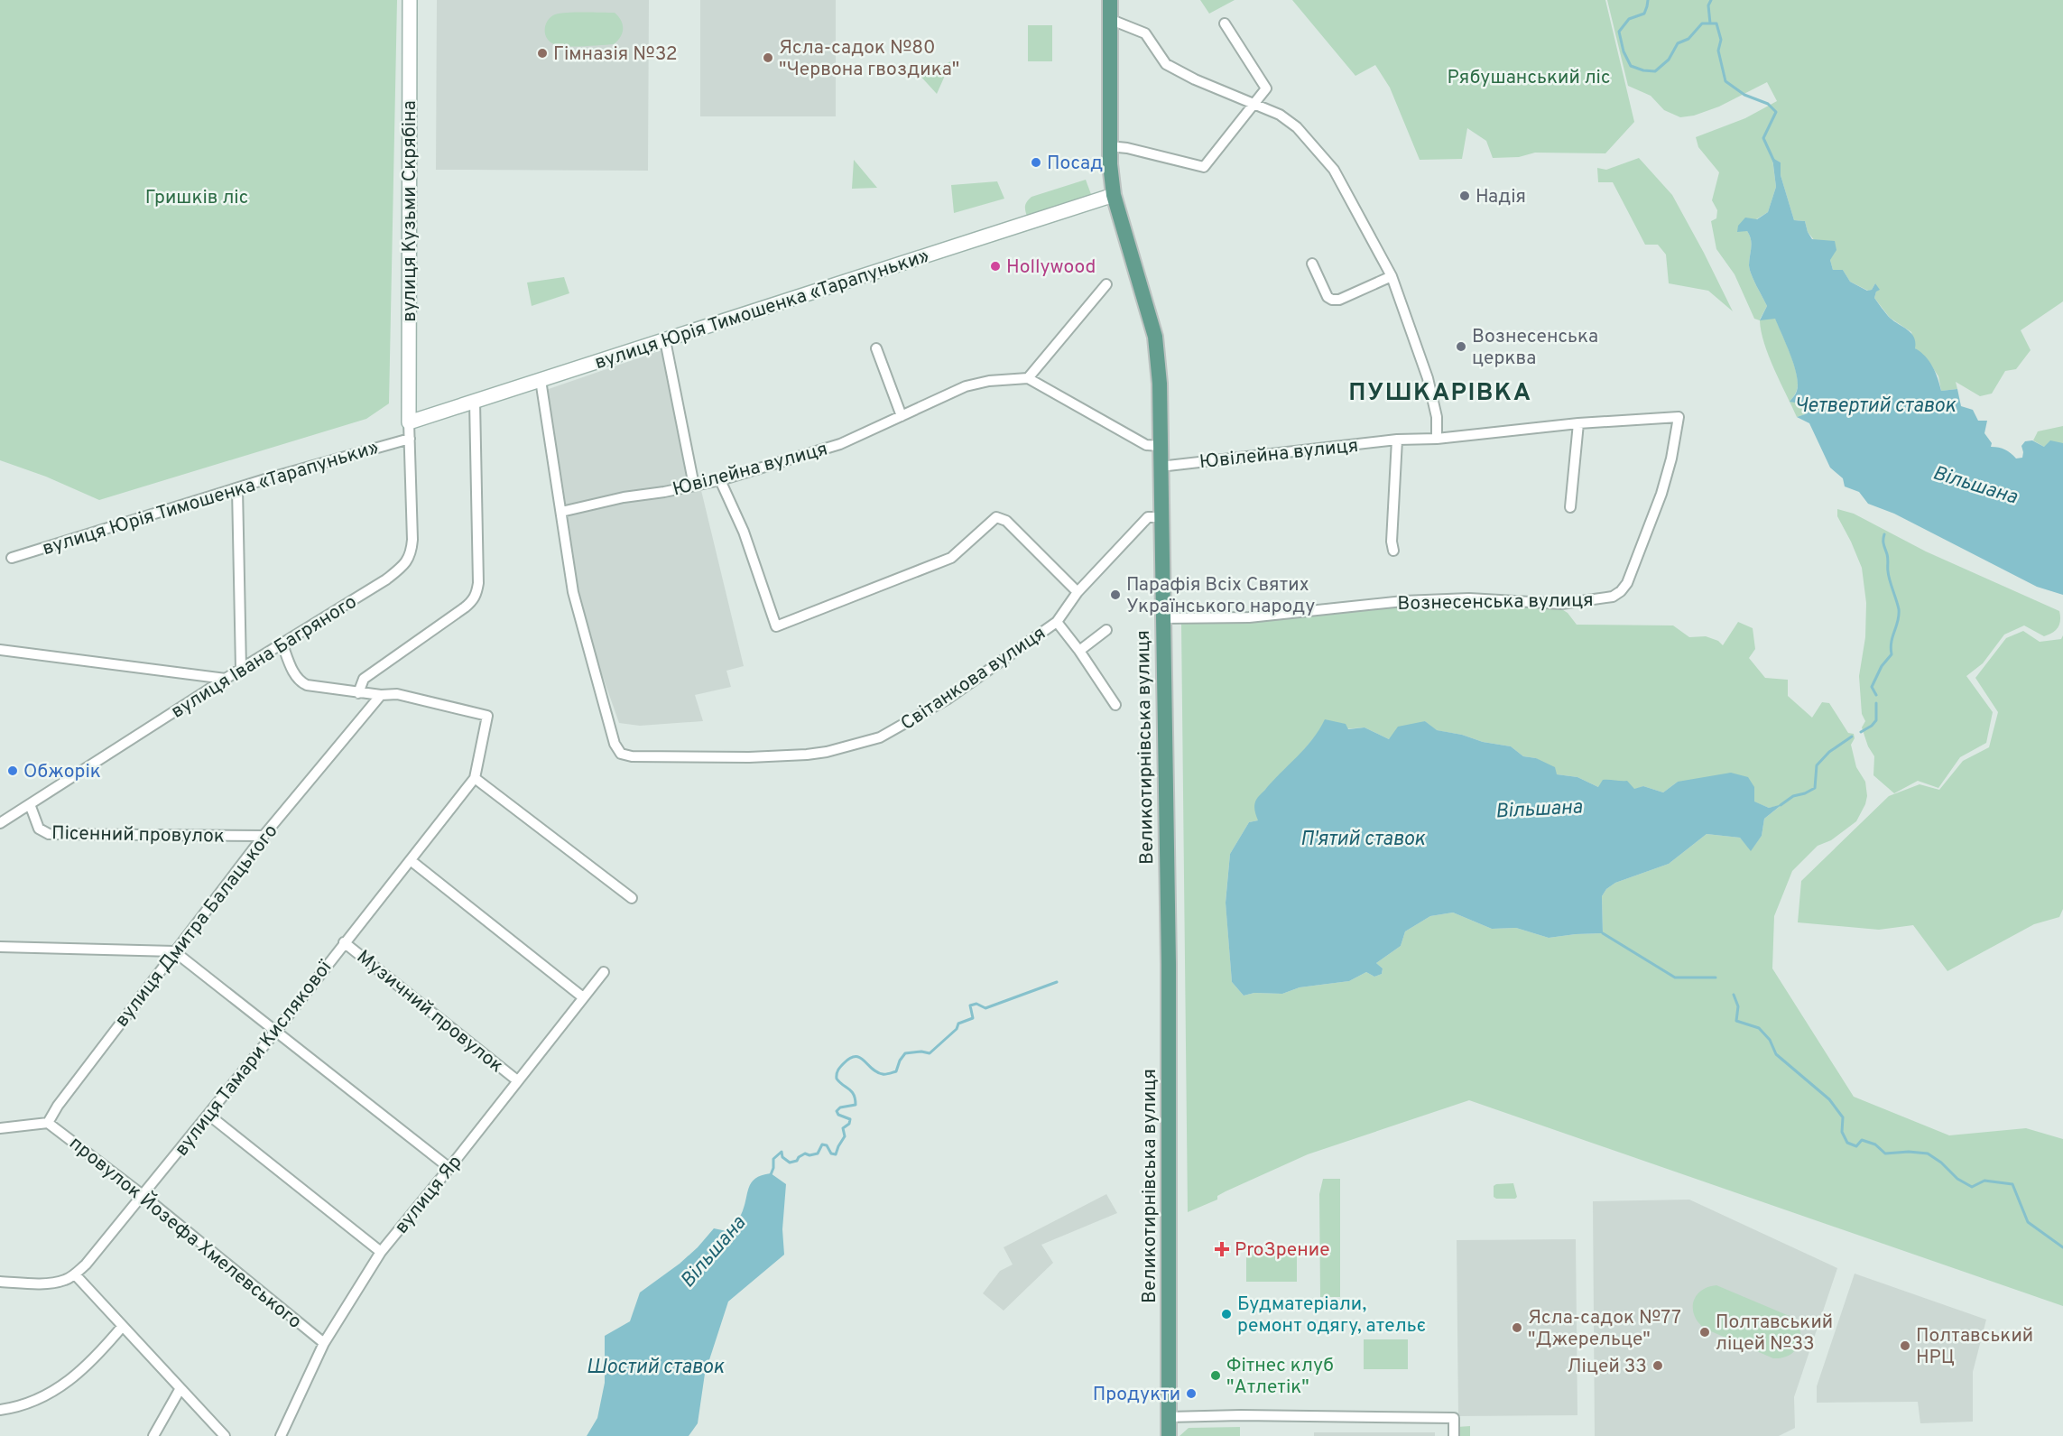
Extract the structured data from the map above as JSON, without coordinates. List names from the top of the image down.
{
  "streets": {
    "main road": ["Великотирнівська вулиця"],
    "street": [
      "вулиця Кузьми Скрябіна",
      "вулиця Юрія Тимошенка «Тарапуньки»",
      "Ювілейна вулиця",
      "Вознесенська вулиця",
      "вулиця Івана Багряного",
      "Світанкова вулиця",
      "Пісенний провулок",
      "вулиця Дмитра Балацького",
      "Музичний провулок",
      "вулиця Тамари Кислякової",
      "вулиця Яр",
      "провулок Йозефа Хмелевського"
    ]
  },
  "crossings": [
    ["вулиця Кузьми Скрябіна", "вулиця Юрія Тимошенка «Тарапуньки»"],
    ["вулиця Кузьми Скрябіна", "вулиця Івана Багряного"],
    ["вулиця Юрія Тимошенка «Тарапуньки»", "вулиця Івана Багряного"],
    ["вулиця Юрія Тимошенка «Тарапуньки»", "Великотирнівська вулиця"],
    ["Ювілейна вулиця", "Вознесенська вулиця"],
    ["Ювілейна вулиця", "Світанкова вулиця"],
    ["Ювілейна вулиця", "Великотирнівська вулиця"],
    ["Вознесенська вулиця", "Великотирнівська вулиця"],
    ["вулиця Івана Багряного", "Пісенний провулок"],
    ["Світанкова вулиця", "Великотирнівська вулиця"],
    ["Пісенний провулок", "вулиця Дмитра Балацького"],
    ["вулиця Дмитра Балацького", "провулок Йозефа Хмелевського"],
    ["Музичний провулок", "вулиця Тамари Кислякової"],
    ["Музичний провулок", "вулиця Яр"],
    ["вулиця Тамари Кислякової", "провулок Йозефа Хмелевського"],
    ["вулиця Яр", "провулок Йозефа Хмелевського"]
  ],
  "districts": ["ПУШКАРІВКА"],
  "water": [
    "Четвертий ставок",
    "Вільшана",
    "П'ятий ставок",
    "Шостий ставок"
  ],
  "parks": ["Рябушанський ліс", "Гришків ліс"],
  "places": {
    "other": [
      "Гімназія №32",
      "Ясла-садок №80 \"Червона гвоздика\"",
      "Посад",
      "Надія",
      "Hollywood",
      "Вознесенська церква",
      "Парафія Всіх Святих Українського народу",
      "Обжорік",
      "Будматеріали, ремонт одягу, ательє",
      "Ясла-садок №77 \"Джерельце\"",
      "Полтавський ліцей №33",
      "Полтавський НРЦ",
      "Ліцей 33",
      "Фітнес клуб \"Атлетік\"",
      "Продукти"
    ],
    "health": ["ProЗрение"]
  }
}
